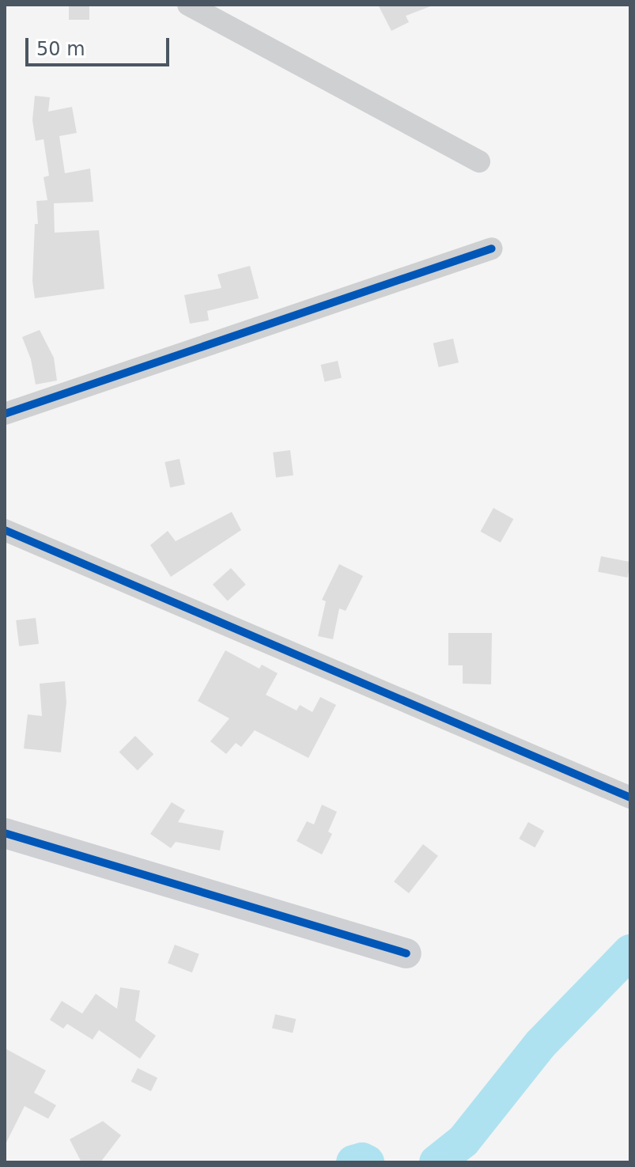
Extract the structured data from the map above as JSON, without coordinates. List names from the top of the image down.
{
  "scale_bar": "50 m"
}
